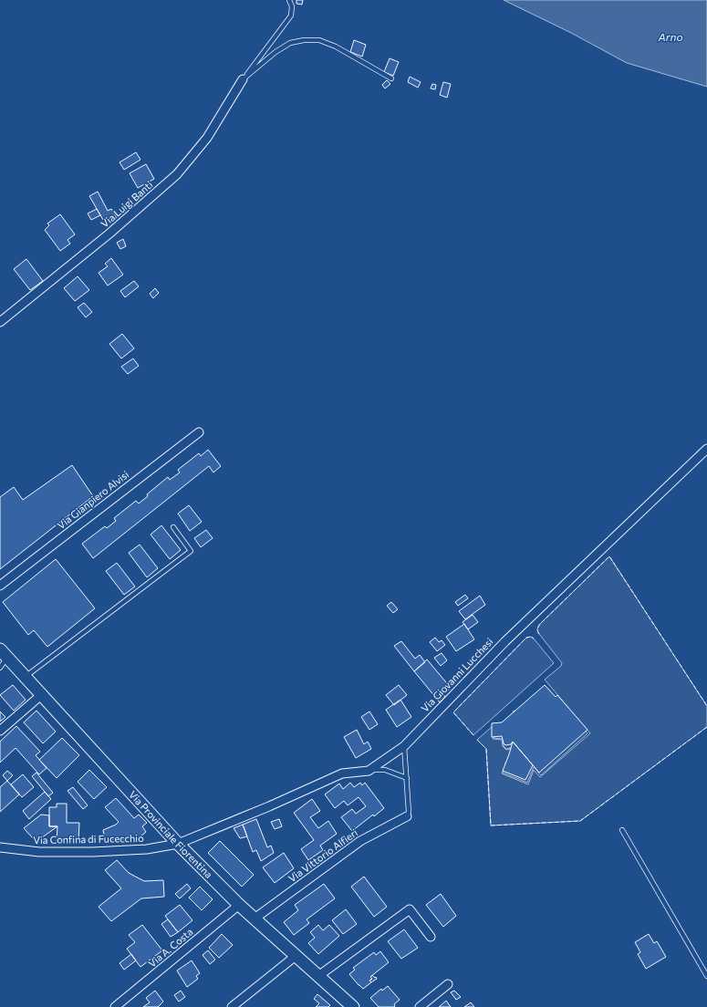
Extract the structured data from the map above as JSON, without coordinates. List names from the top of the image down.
{
  "streets": {
    "main road": ["Via Provinciale Fiorentina"],
    "street": [
      "Via Luigi Banti",
      "Via Gianpiero Alvisi",
      "Via Giovanni Lucchesi",
      "Via Confina di Fucecchio",
      "Via Vittorio Alfieri",
      "Via A. Costa"
    ]
  },
  "crossings": [
    ["Via Giovanni Lucchesi", "Via Provinciale Fiorentina"],
    ["Via Giovanni Lucchesi", "Via Confina di Fucecchio"],
    ["Via Provinciale Fiorentina", "Via Confina di Fucecchio"],
    ["Via Provinciale Fiorentina", "Via Vittorio Alfieri"],
    ["Via Provinciale Fiorentina", "Via A. Costa"]
  ],
  "water": ["Arno"]
}
